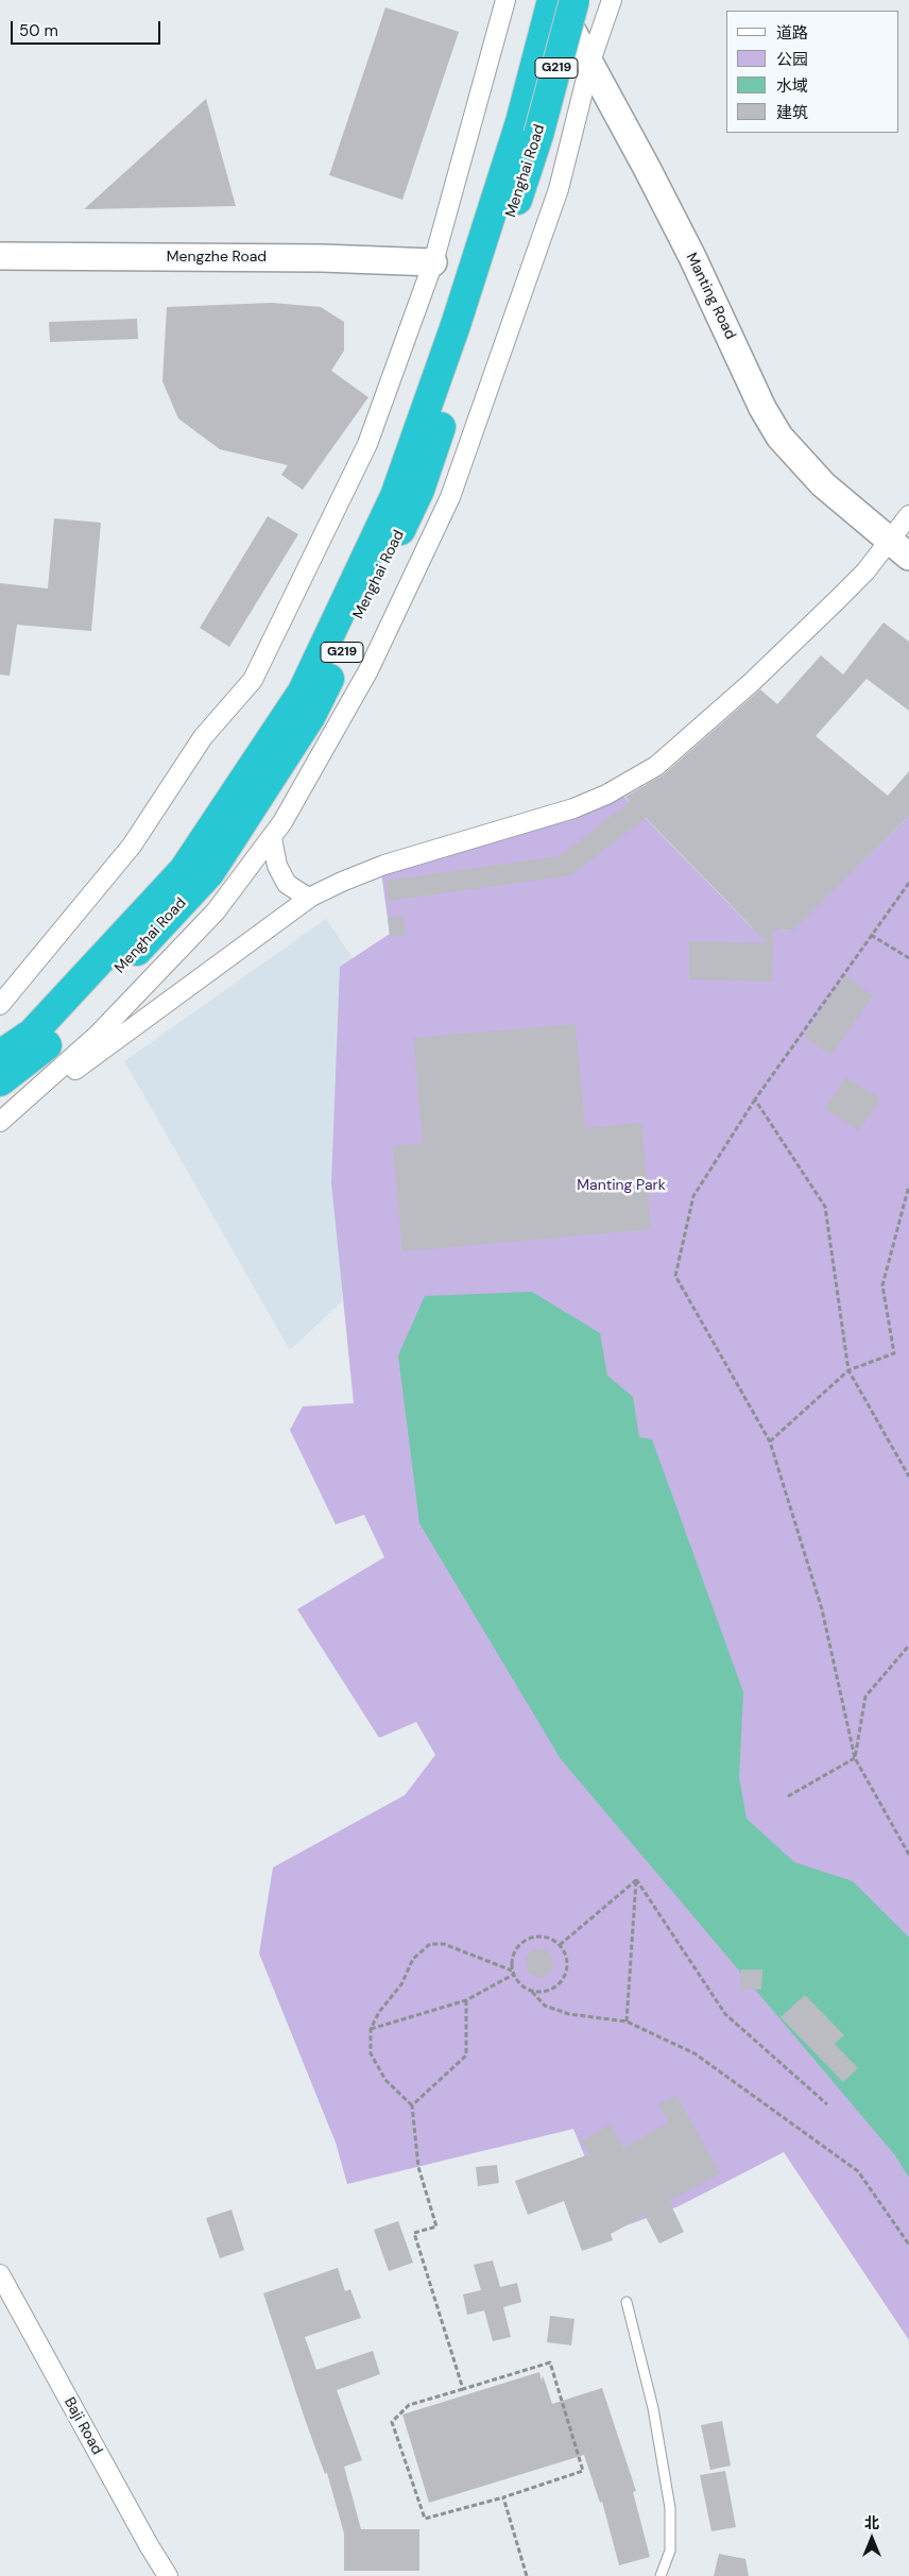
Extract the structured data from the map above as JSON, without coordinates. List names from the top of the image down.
{
  "streets": {
    "highway": ["G219", "Menghai Road"],
    "street": ["Mengzhe Road", "Manting Road", "Baji Road"]
  },
  "crossings": [
    ["Menghai Road", "Manting Road"]
  ],
  "parks": ["Manting Park"],
  "legend": [
    "道路",
    "公园",
    "水域",
    "建筑"
  ],
  "scale_bar": "50 m",
  "north": "top"
}
